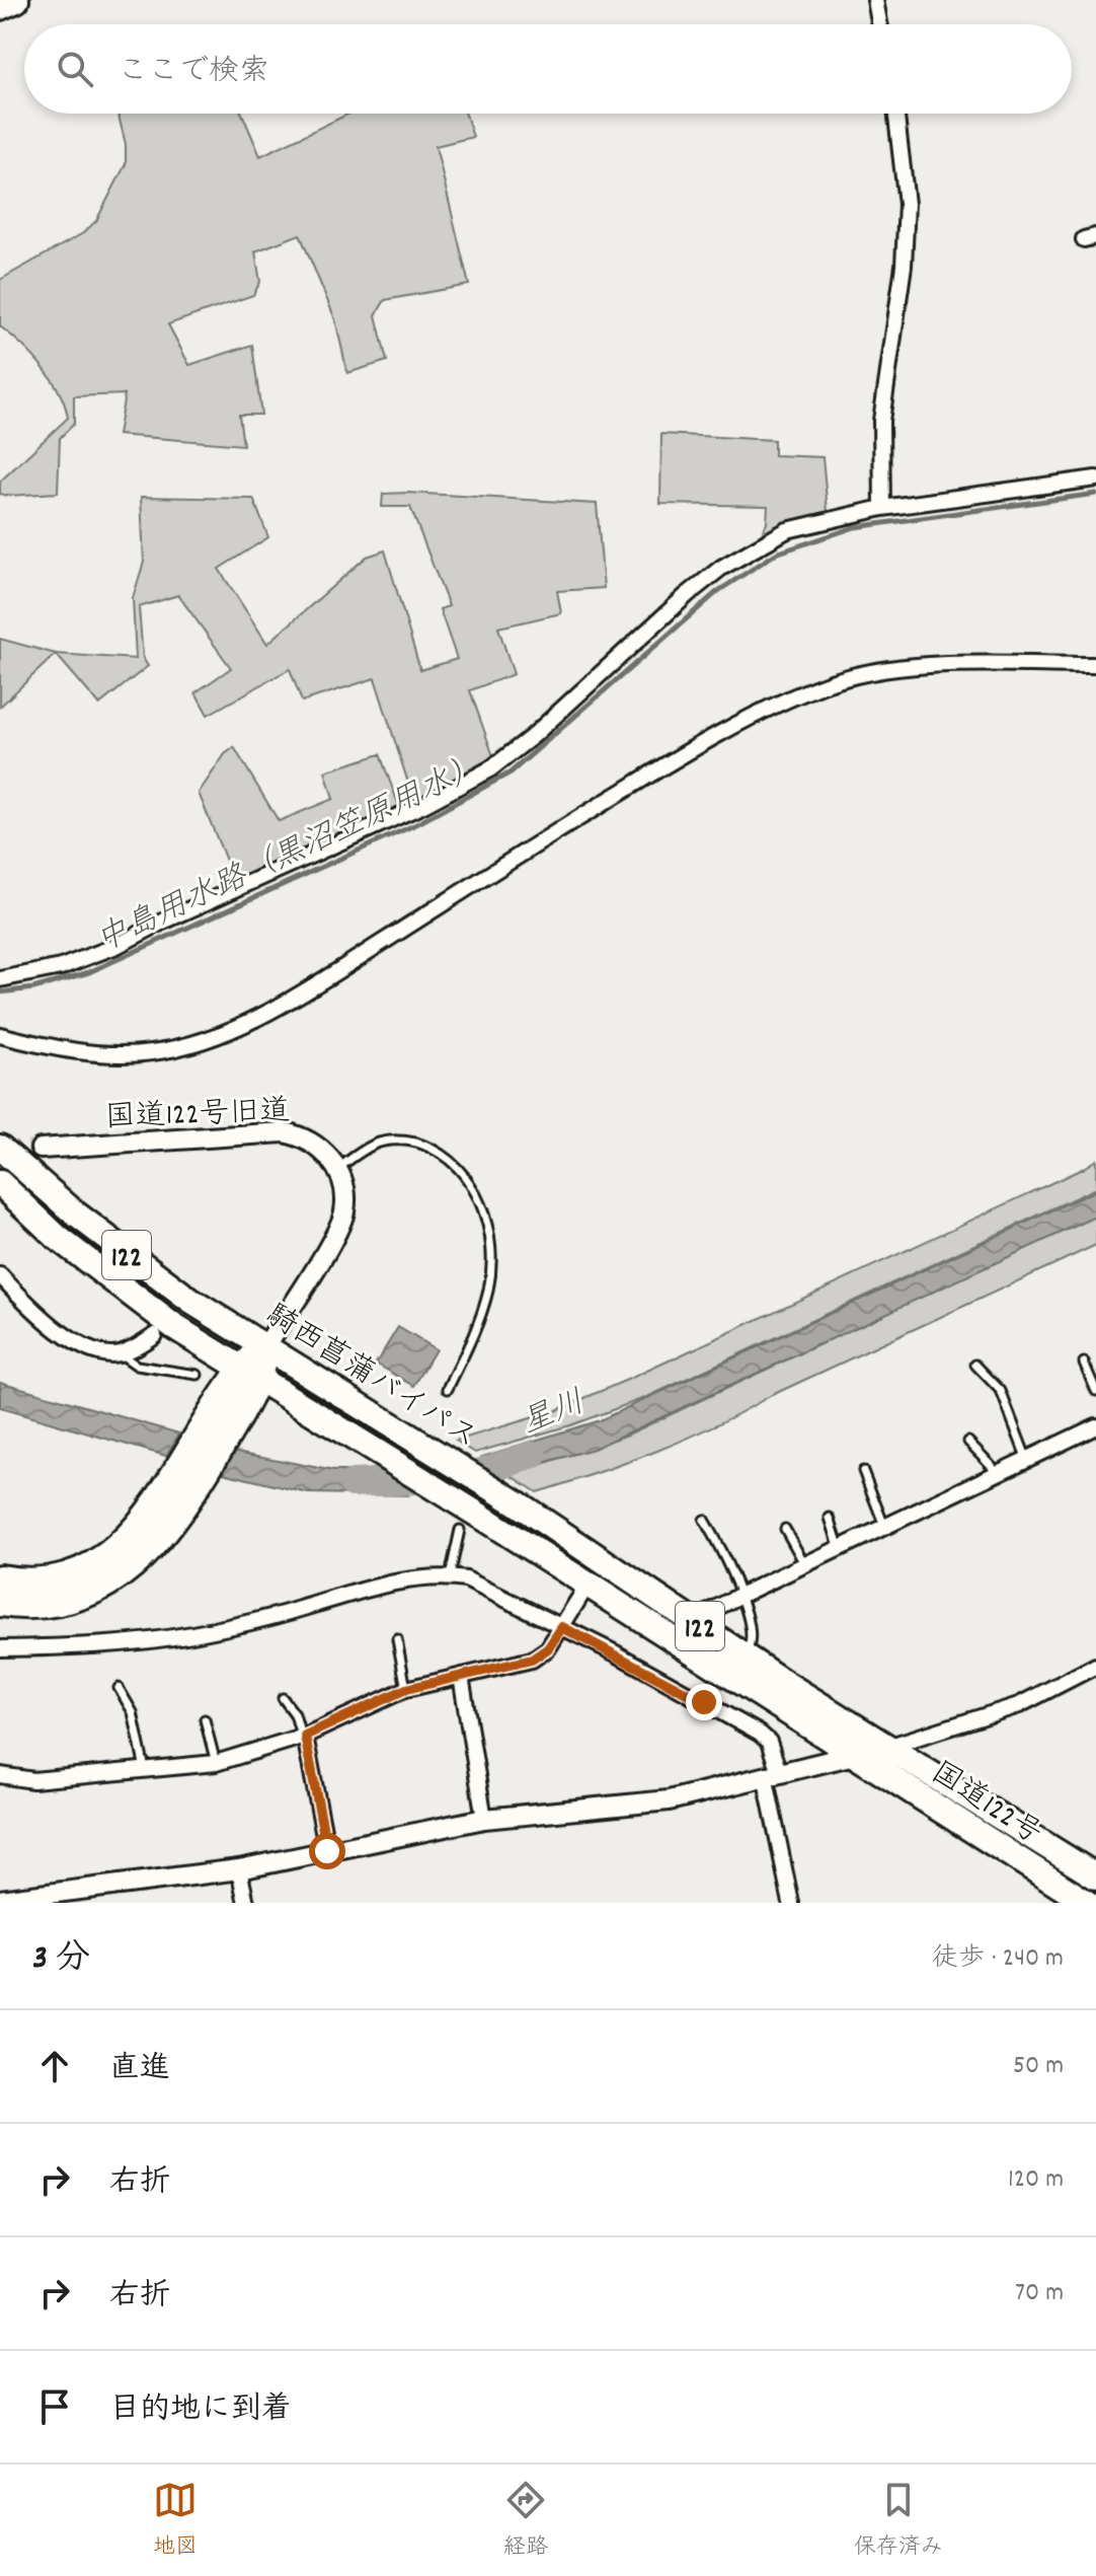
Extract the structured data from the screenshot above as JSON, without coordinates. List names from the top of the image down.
{
  "streets": {
    "main road": ["122", "騎西菖蒲バイパス", "国道122号"],
    "street": ["国道122号旧道"]
  },
  "crossings": [
    ["騎西菖蒲バイパス", "国道122号"]
  ],
  "water": ["中島用水路（黒沼笠原用水）", "星川"],
  "page": {
    "search": "ここで検索",
    "heading": ["3 分", "徒歩 · 240 m"],
    "list": [
      ["直進", "50 m"],
      ["右折", "120 m"],
      ["右折", "70 m"],
      "目的地に到着"
    ],
    "nav": ["地図", "経路", "保存済み"]
  }
}
